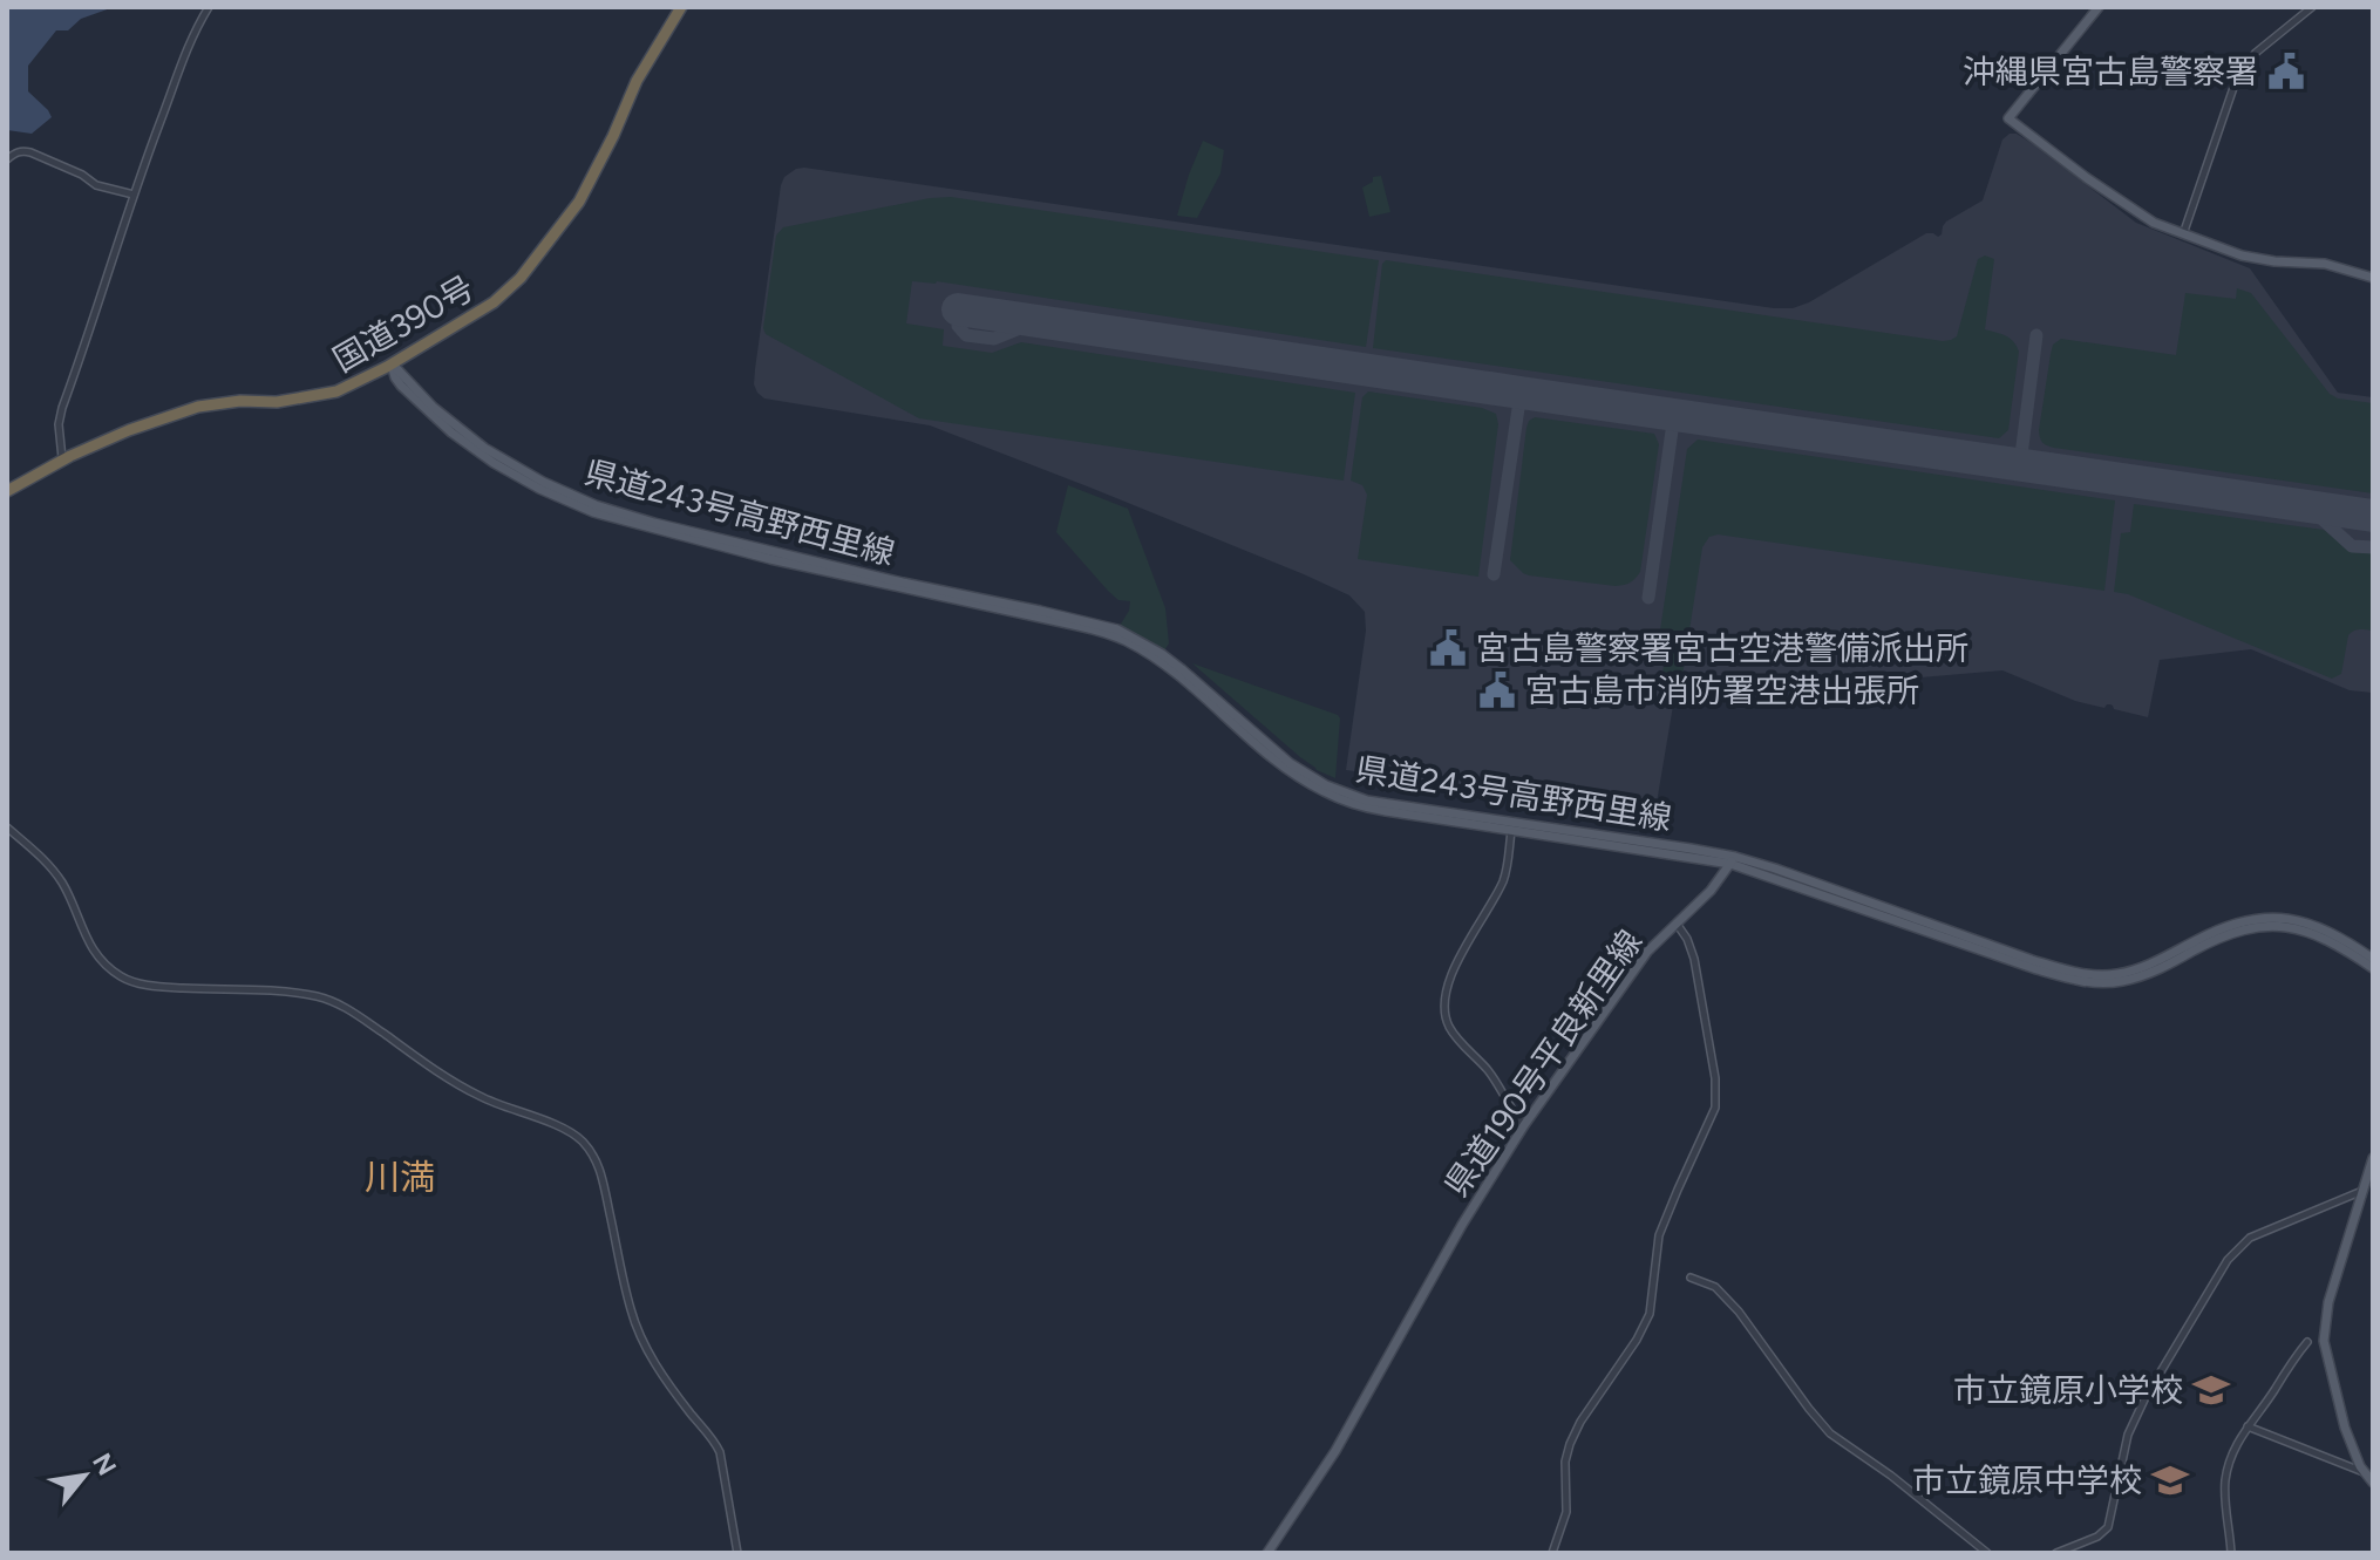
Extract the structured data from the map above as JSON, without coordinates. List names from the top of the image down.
{
  "streets": {
    "highway": ["国道390号"],
    "main road": ["県道243号高野西里線", "県道190号平良新里線"]
  },
  "crossings": [
    ["国道390号", "県道243号高野西里線"],
    ["県道243号高野西里線", "県道190号平良新里線"]
  ],
  "districts": ["川満"],
  "places": {
    "public building": ["沖縄県宮古島警察署", "宮古島警察署宮古空港警備派出所", "宮古島市消防署空港出張所"],
    "school or university": ["市立鏡原小学校", "市立鏡原中学校"]
  },
  "north": "top right"
}
